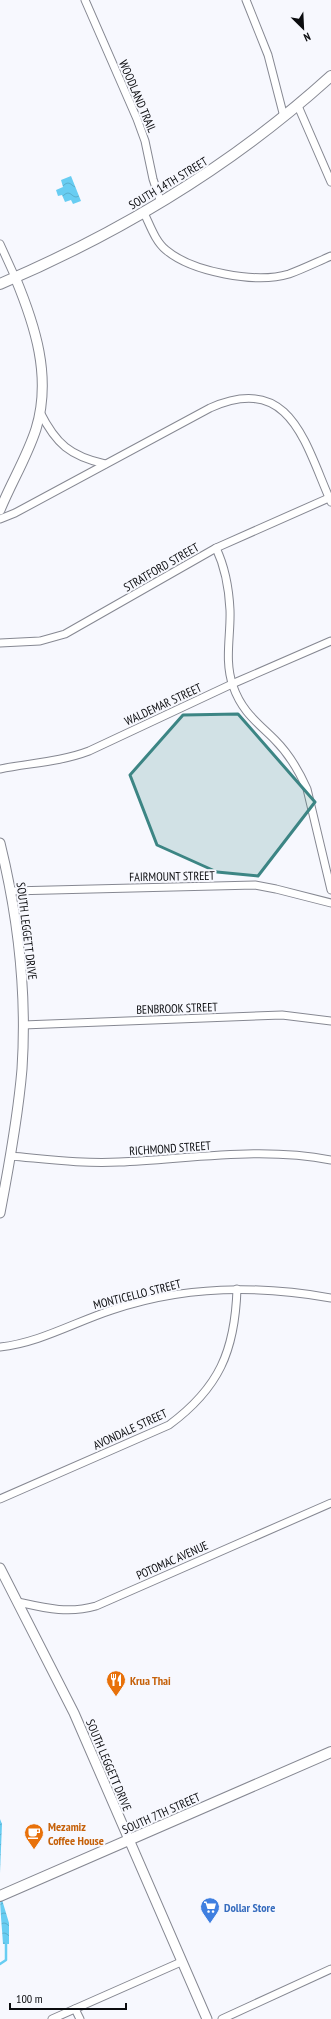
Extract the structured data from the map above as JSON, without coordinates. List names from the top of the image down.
{
  "streets": {
    "main road": ["SOUTH 14TH STREET", "SOUTH 7TH STREET"],
    "street": [
      "WOODLAND TRAIL",
      "STRATFORD STREET",
      "WALDEMAR STREET",
      "FAIRMOUNT STREET",
      "SOUTH LEGGETT DRIVE",
      "BENBROOK STREET",
      "RICHMOND STREET",
      "MONTICELLO STREET",
      "AVONDALE STREET",
      "POTOMAC AVENUE"
    ]
  },
  "crossings": [
    ["WOODLAND TRAIL", "SOUTH 14TH STREET"],
    ["FAIRMOUNT STREET", "SOUTH LEGGETT DRIVE"],
    ["SOUTH LEGGETT DRIVE", "BENBROOK STREET"],
    ["SOUTH LEGGETT DRIVE", "RICHMOND STREET"],
    ["SOUTH LEGGETT DRIVE", "POTOMAC AVENUE"],
    ["SOUTH LEGGETT DRIVE", "SOUTH 7TH STREET"],
    ["MONTICELLO STREET", "AVONDALE STREET"]
  ],
  "places": {
    "restaurant": ["Krua Thai"],
    "cafe": ["Mezamiz Coffee House"],
    "supermarket": ["Dollar Store"]
  },
  "scale_bar": "100 m",
  "north": "bottom right"
}
